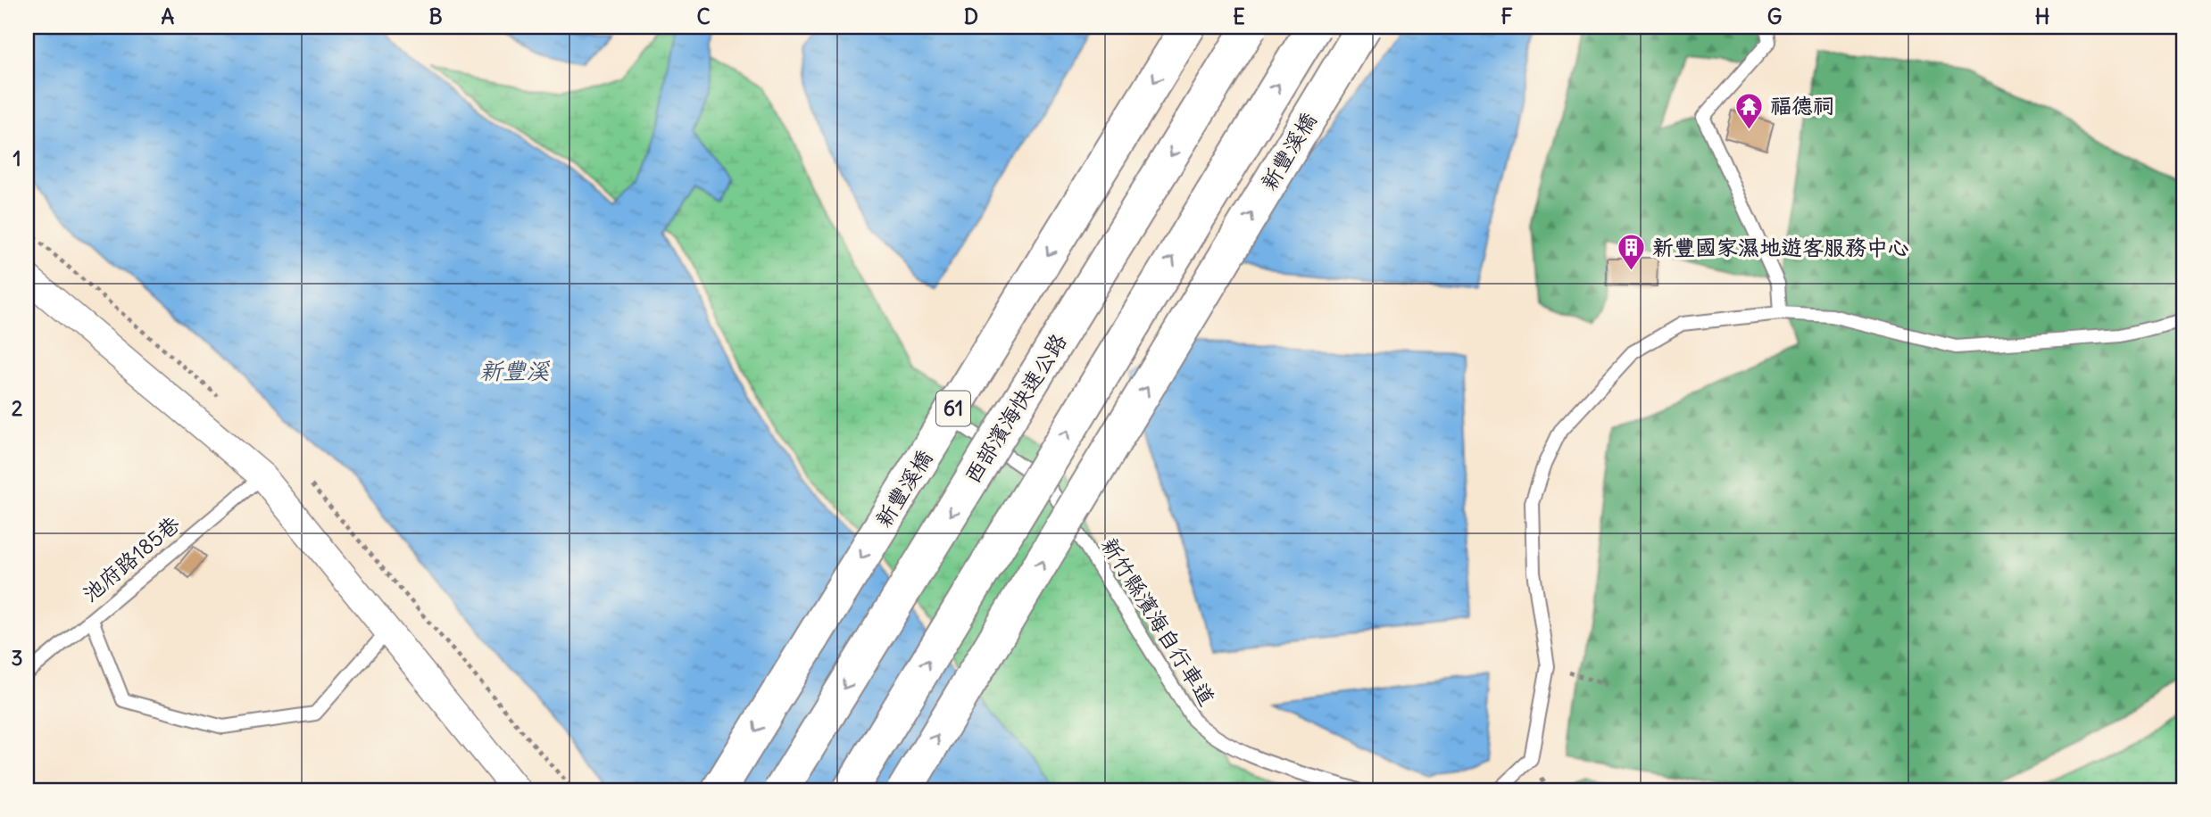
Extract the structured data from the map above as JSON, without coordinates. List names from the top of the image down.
{
  "streets": {
    "main road": ["新豐溪橋", "61", "西部濱海快速公路"],
    "lane": ["池府路185巷", "新竹縣濱海自行車道"]
  },
  "water": ["新豐溪"],
  "places": {
    "temple": ["福德祠"],
    "building": ["新豐國家濕地遊客服務中心"]
  },
  "grid": {
    "columns": [
      "A",
      "B",
      "C",
      "D",
      "E",
      "F",
      "G",
      "H"
    ],
    "rows": ["1", "2", "3"]
  }
}
